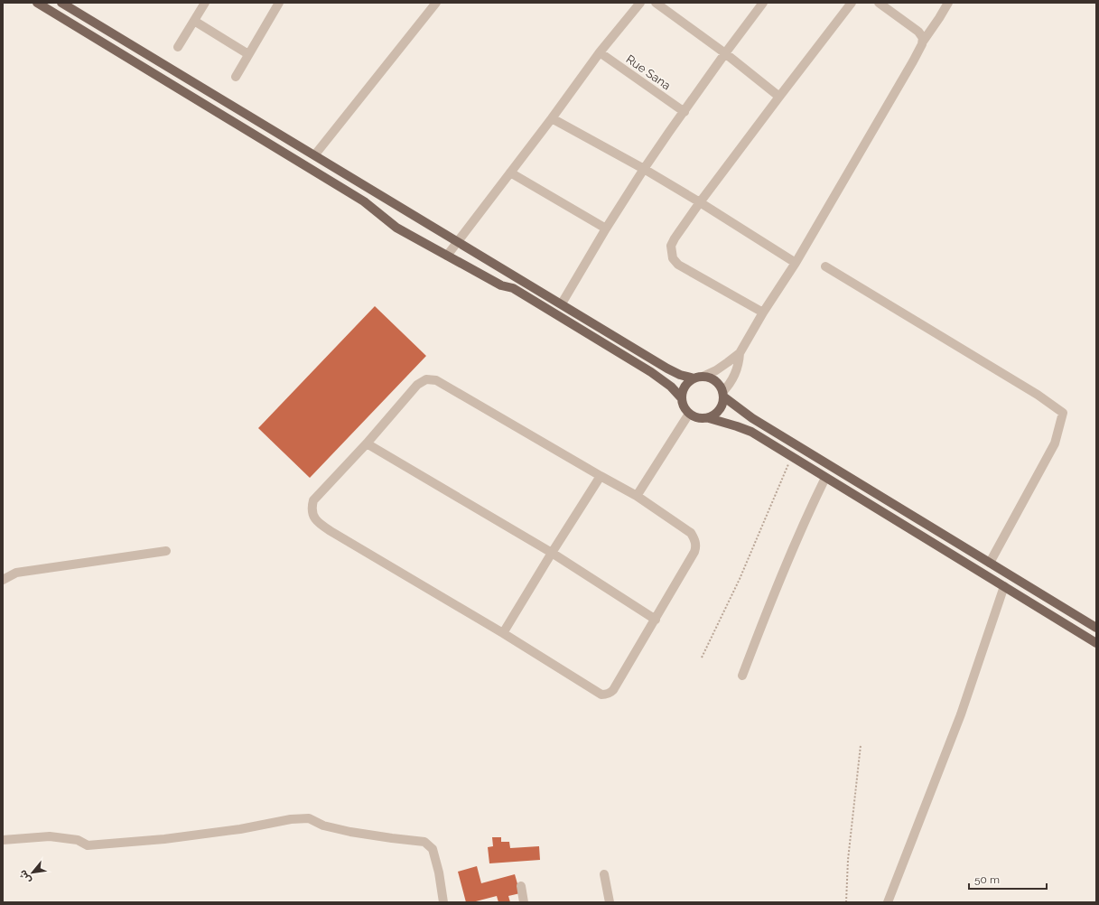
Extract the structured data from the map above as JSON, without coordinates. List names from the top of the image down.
{
  "streets": {
    "street": ["Rue Sana"]
  },
  "scale_bar": "50 m",
  "north": "bottom left"
}
